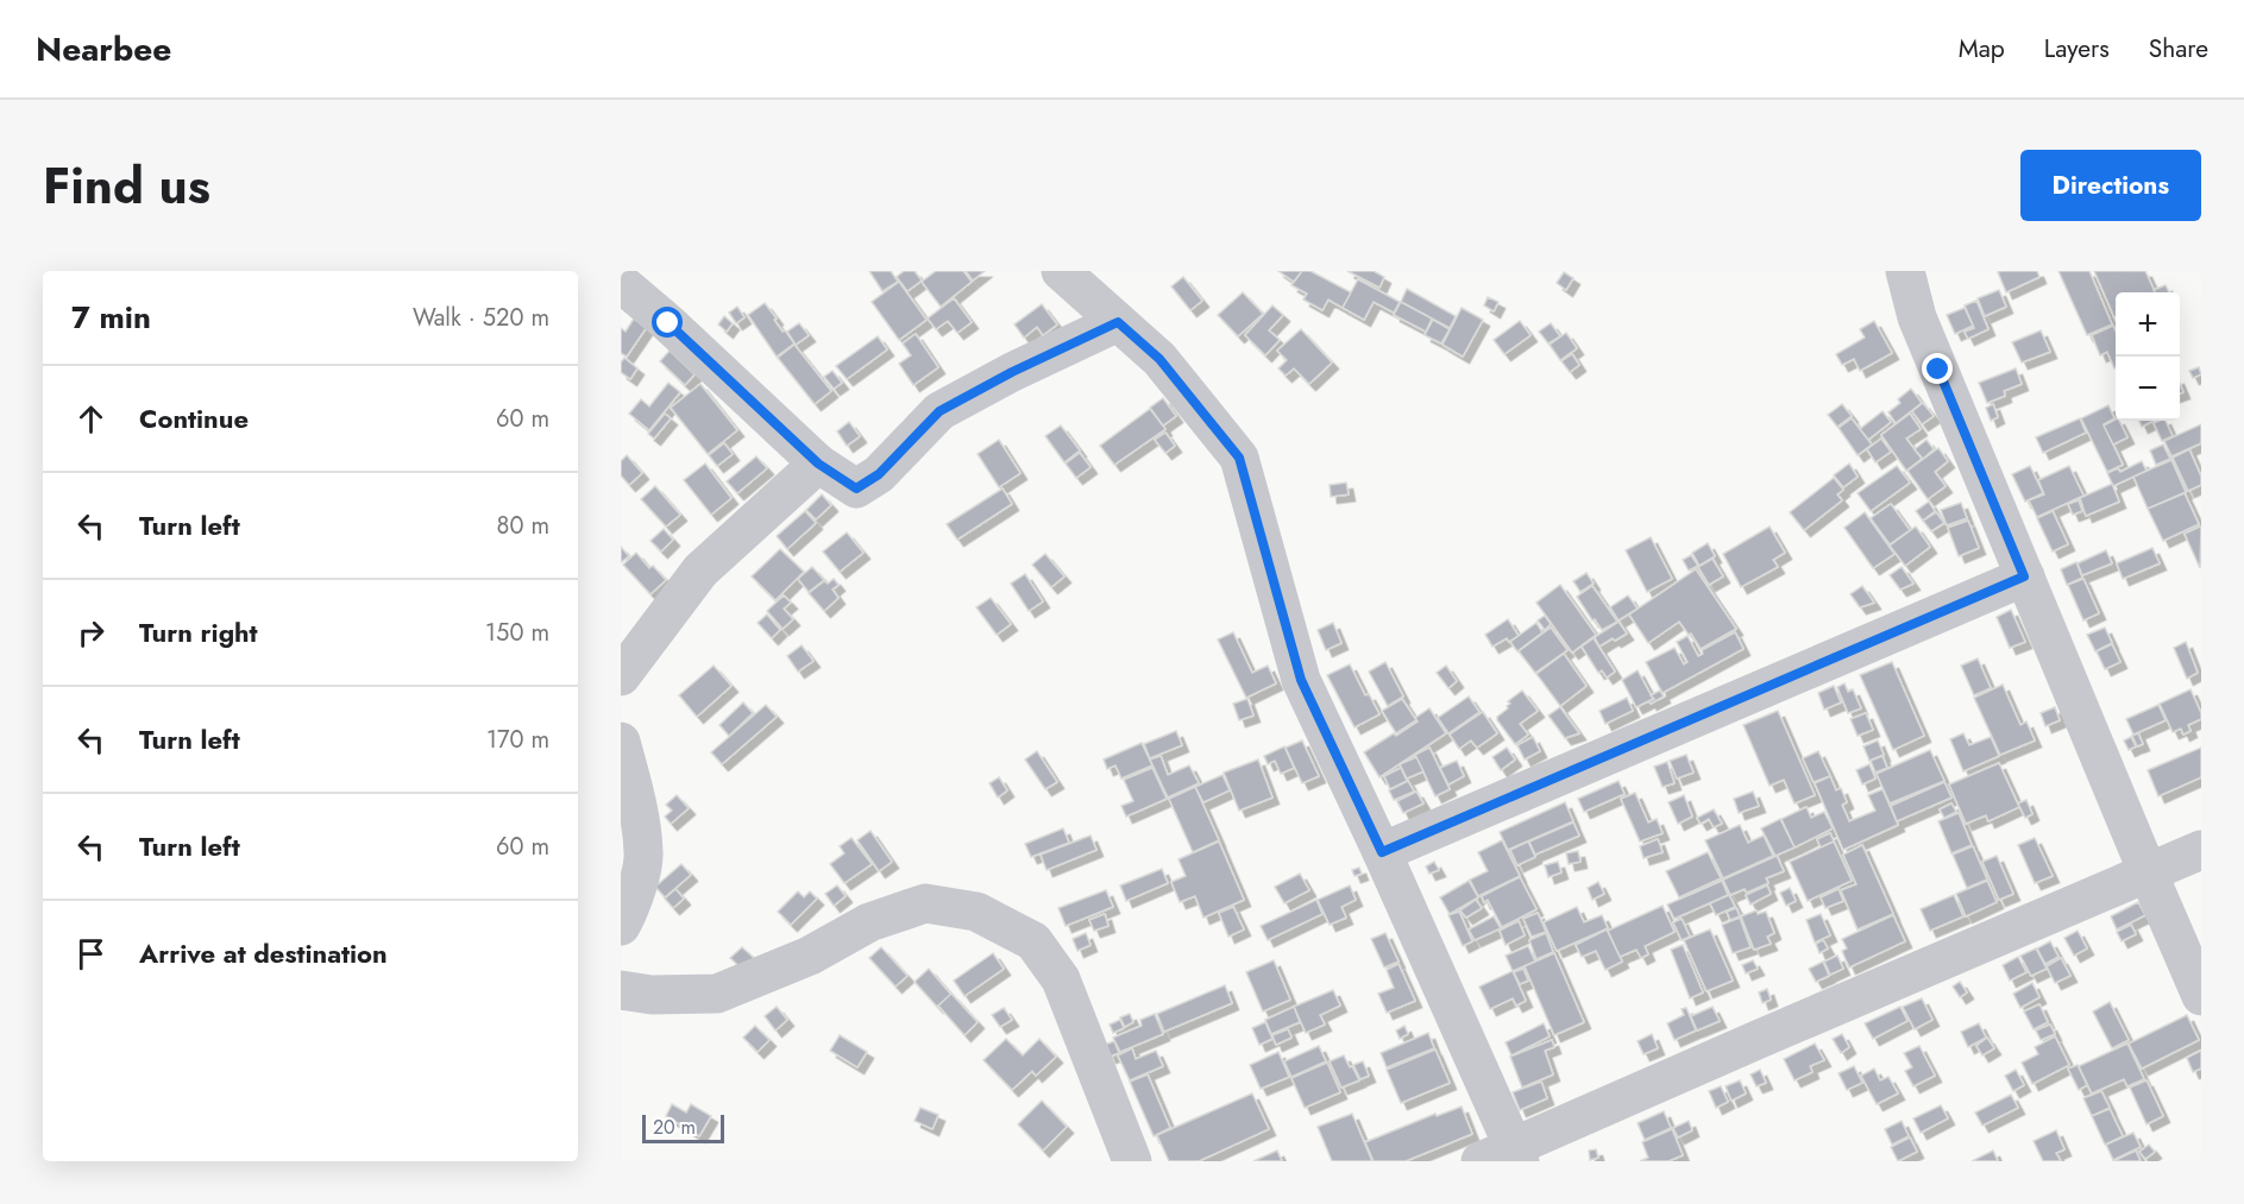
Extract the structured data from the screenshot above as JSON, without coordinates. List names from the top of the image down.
{
  "scale_bar": "20 m",
  "page": {
    "header": "Nearbee",
    "nav": ["Map", "Layers", "Share"],
    "title": "Find us",
    "buttons": "Directions",
    "heading": ["7 min", "Walk · 520 m"],
    "map_buttons": ["+", "−"],
    "list": [
      ["Continue", "60 m"],
      ["Turn left", "80 m"],
      ["Turn right", "150 m"],
      ["Turn left", "170 m"],
      ["Turn left", "60 m"],
      "Arrive at destination"
    ],
    "scale": "20 m"
  }
}
